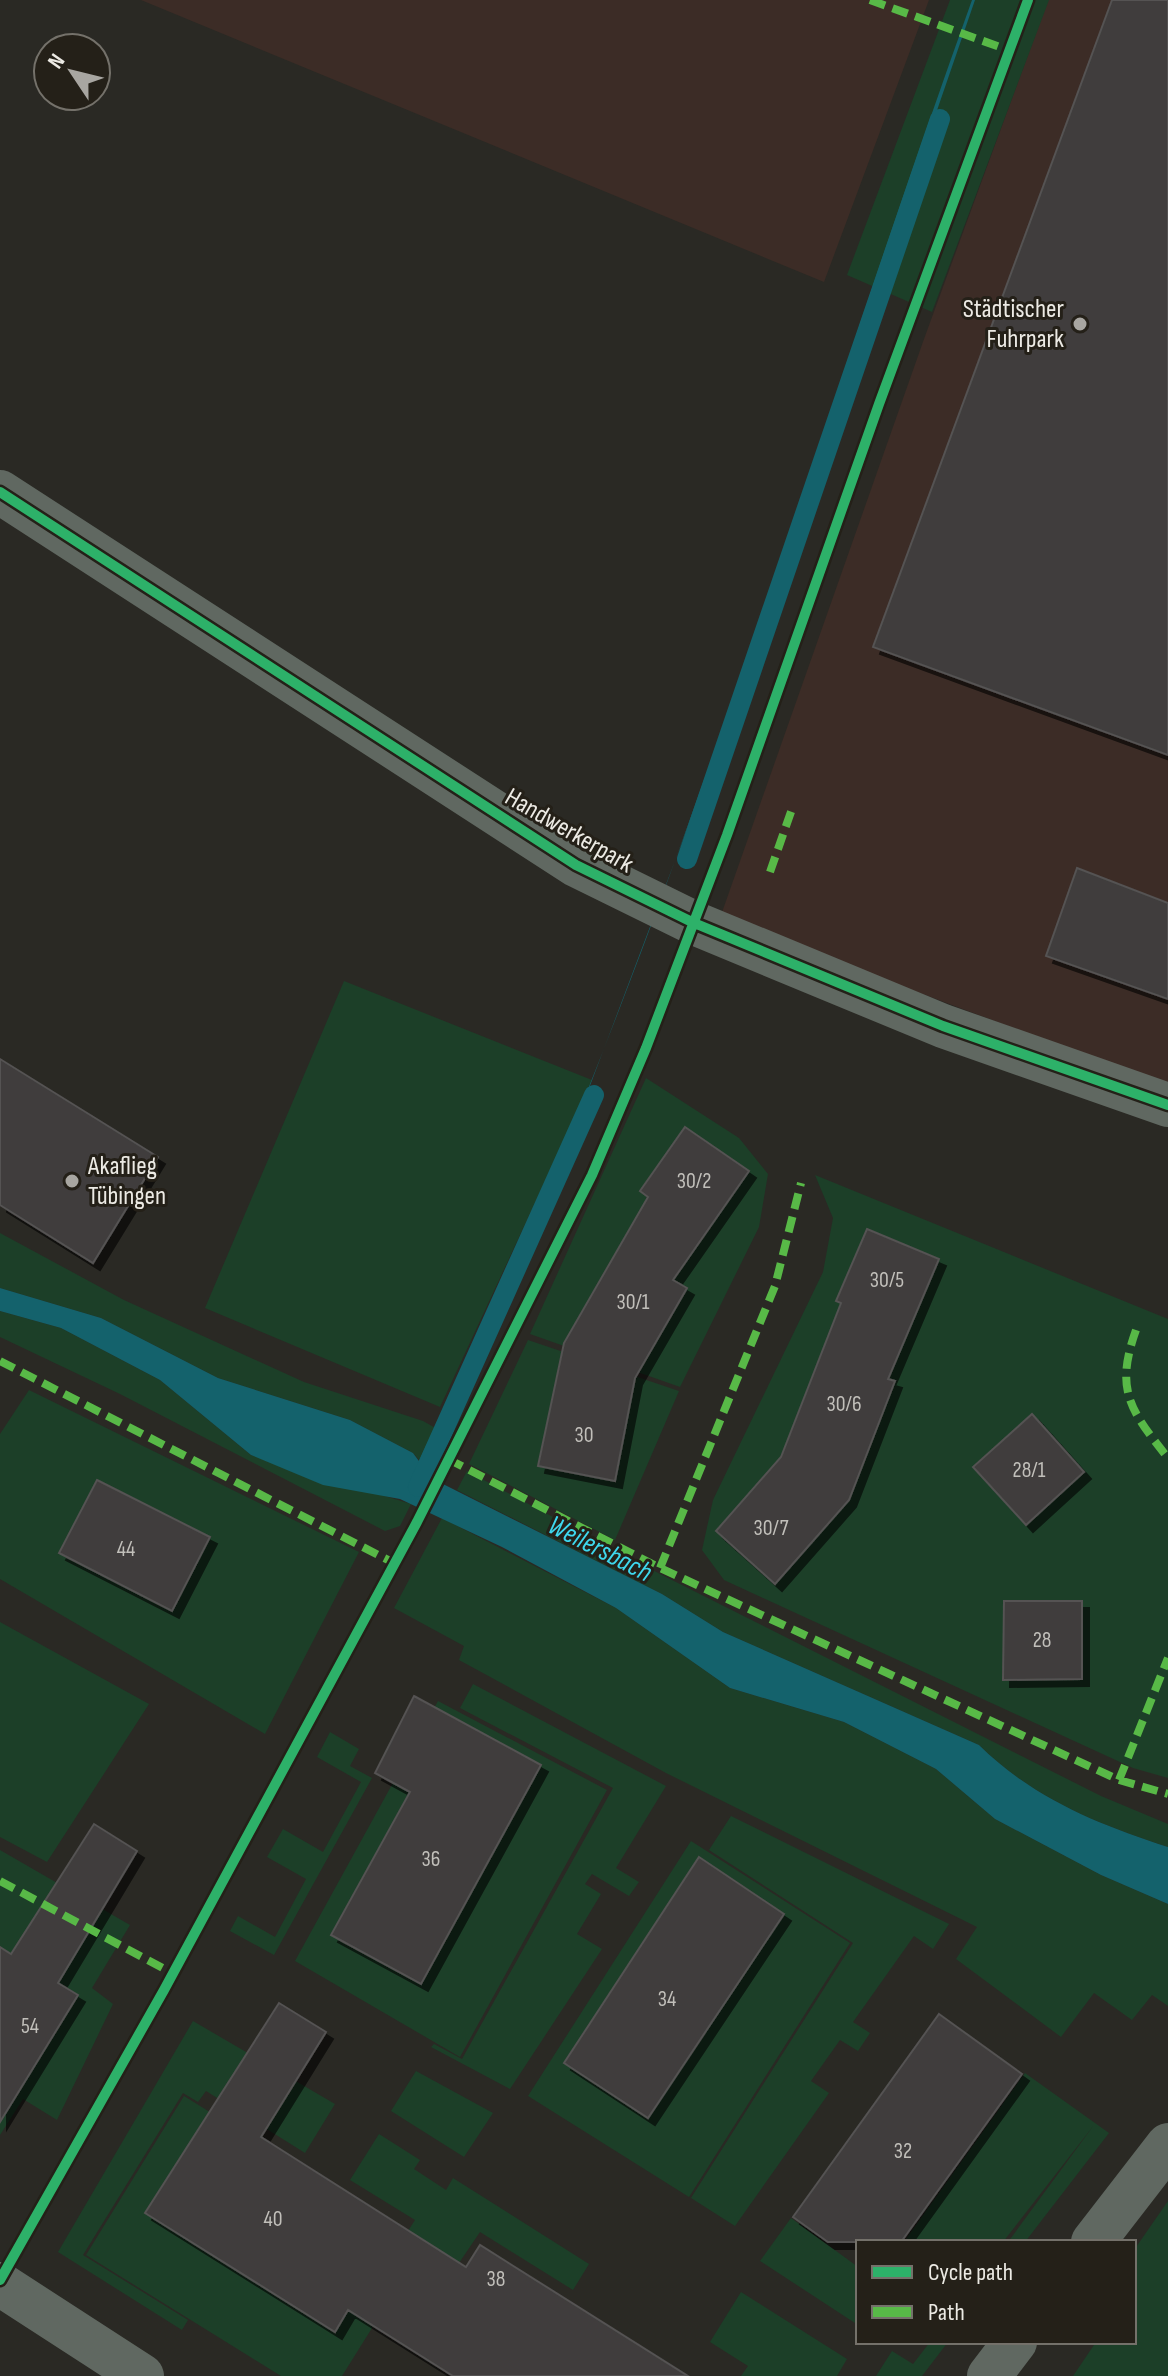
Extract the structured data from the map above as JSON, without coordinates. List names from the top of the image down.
{
  "streets": {
    "street": ["Handwerkerpark"]
  },
  "water": ["Weilersbach"],
  "places": ["Städtischer Fuhrpark", "Akaflieg Tübingen"],
  "house_numbers": [
    "30/2",
    "30/5",
    "30/1",
    "30/6",
    "30",
    "28/1",
    "30/7",
    "44",
    "28",
    "36",
    "34",
    "54",
    "32",
    "40",
    "38"
  ],
  "legend": ["Cycle path", "Path"],
  "north": "top left"
}
